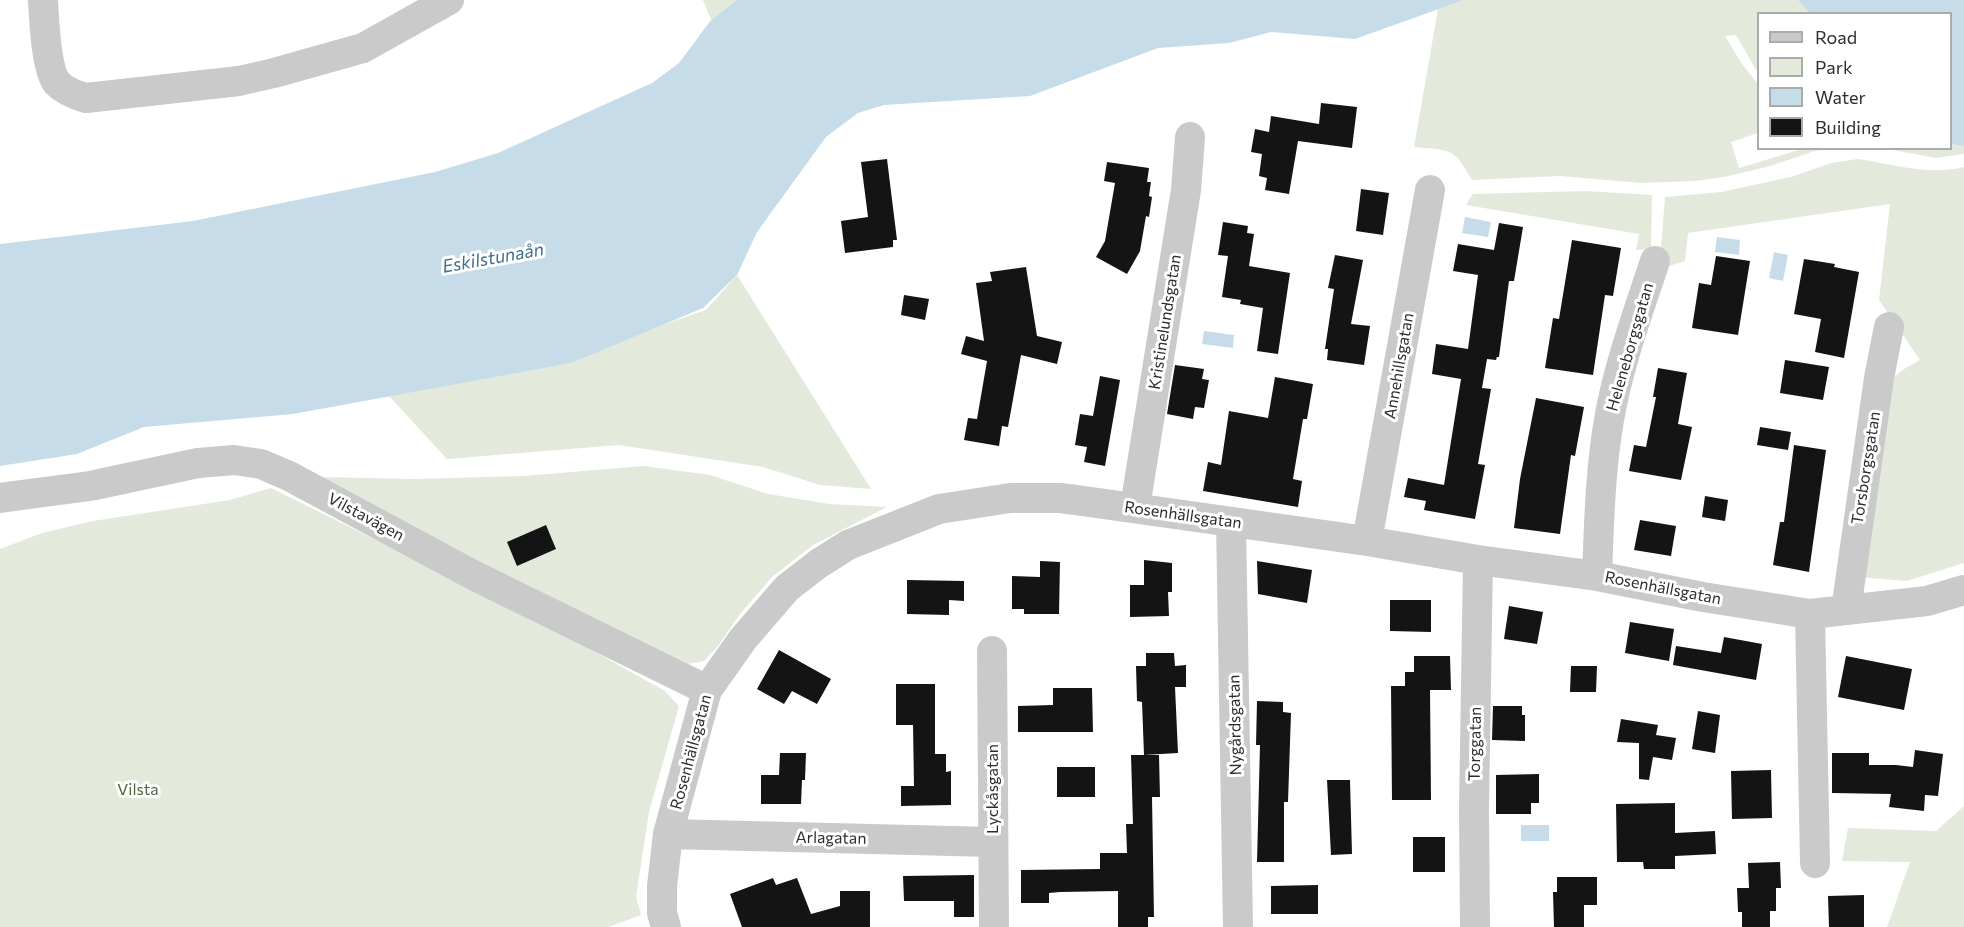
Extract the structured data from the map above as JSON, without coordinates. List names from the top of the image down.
{
  "streets": {
    "street": [
      "Kristinelundsgatan",
      "Heleneborgsgatan",
      "Annehillsgatan",
      "Torsborgsgatan",
      "Rosenhällsgatan",
      "Vilstavägen",
      "Nygårdsgatan",
      "Torggatan",
      "Lyckåsgatan",
      "Arlagatan"
    ]
  },
  "crossings": [
    ["Kristinelundsgatan", "Rosenhällsgatan"],
    ["Heleneborgsgatan", "Rosenhällsgatan"],
    ["Annehillsgatan", "Rosenhällsgatan"],
    ["Torsborgsgatan", "Rosenhällsgatan"],
    ["Rosenhällsgatan", "Vilstavägen"],
    ["Rosenhällsgatan", "Nygårdsgatan"],
    ["Rosenhällsgatan", "Torggatan"],
    ["Rosenhällsgatan", "Arlagatan"],
    ["Lyckåsgatan", "Arlagatan"]
  ],
  "water": ["Eskilstunaån"],
  "parks": ["Vilsta"],
  "legend": [
    "Road",
    "Park",
    "Water",
    "Building"
  ]
}
